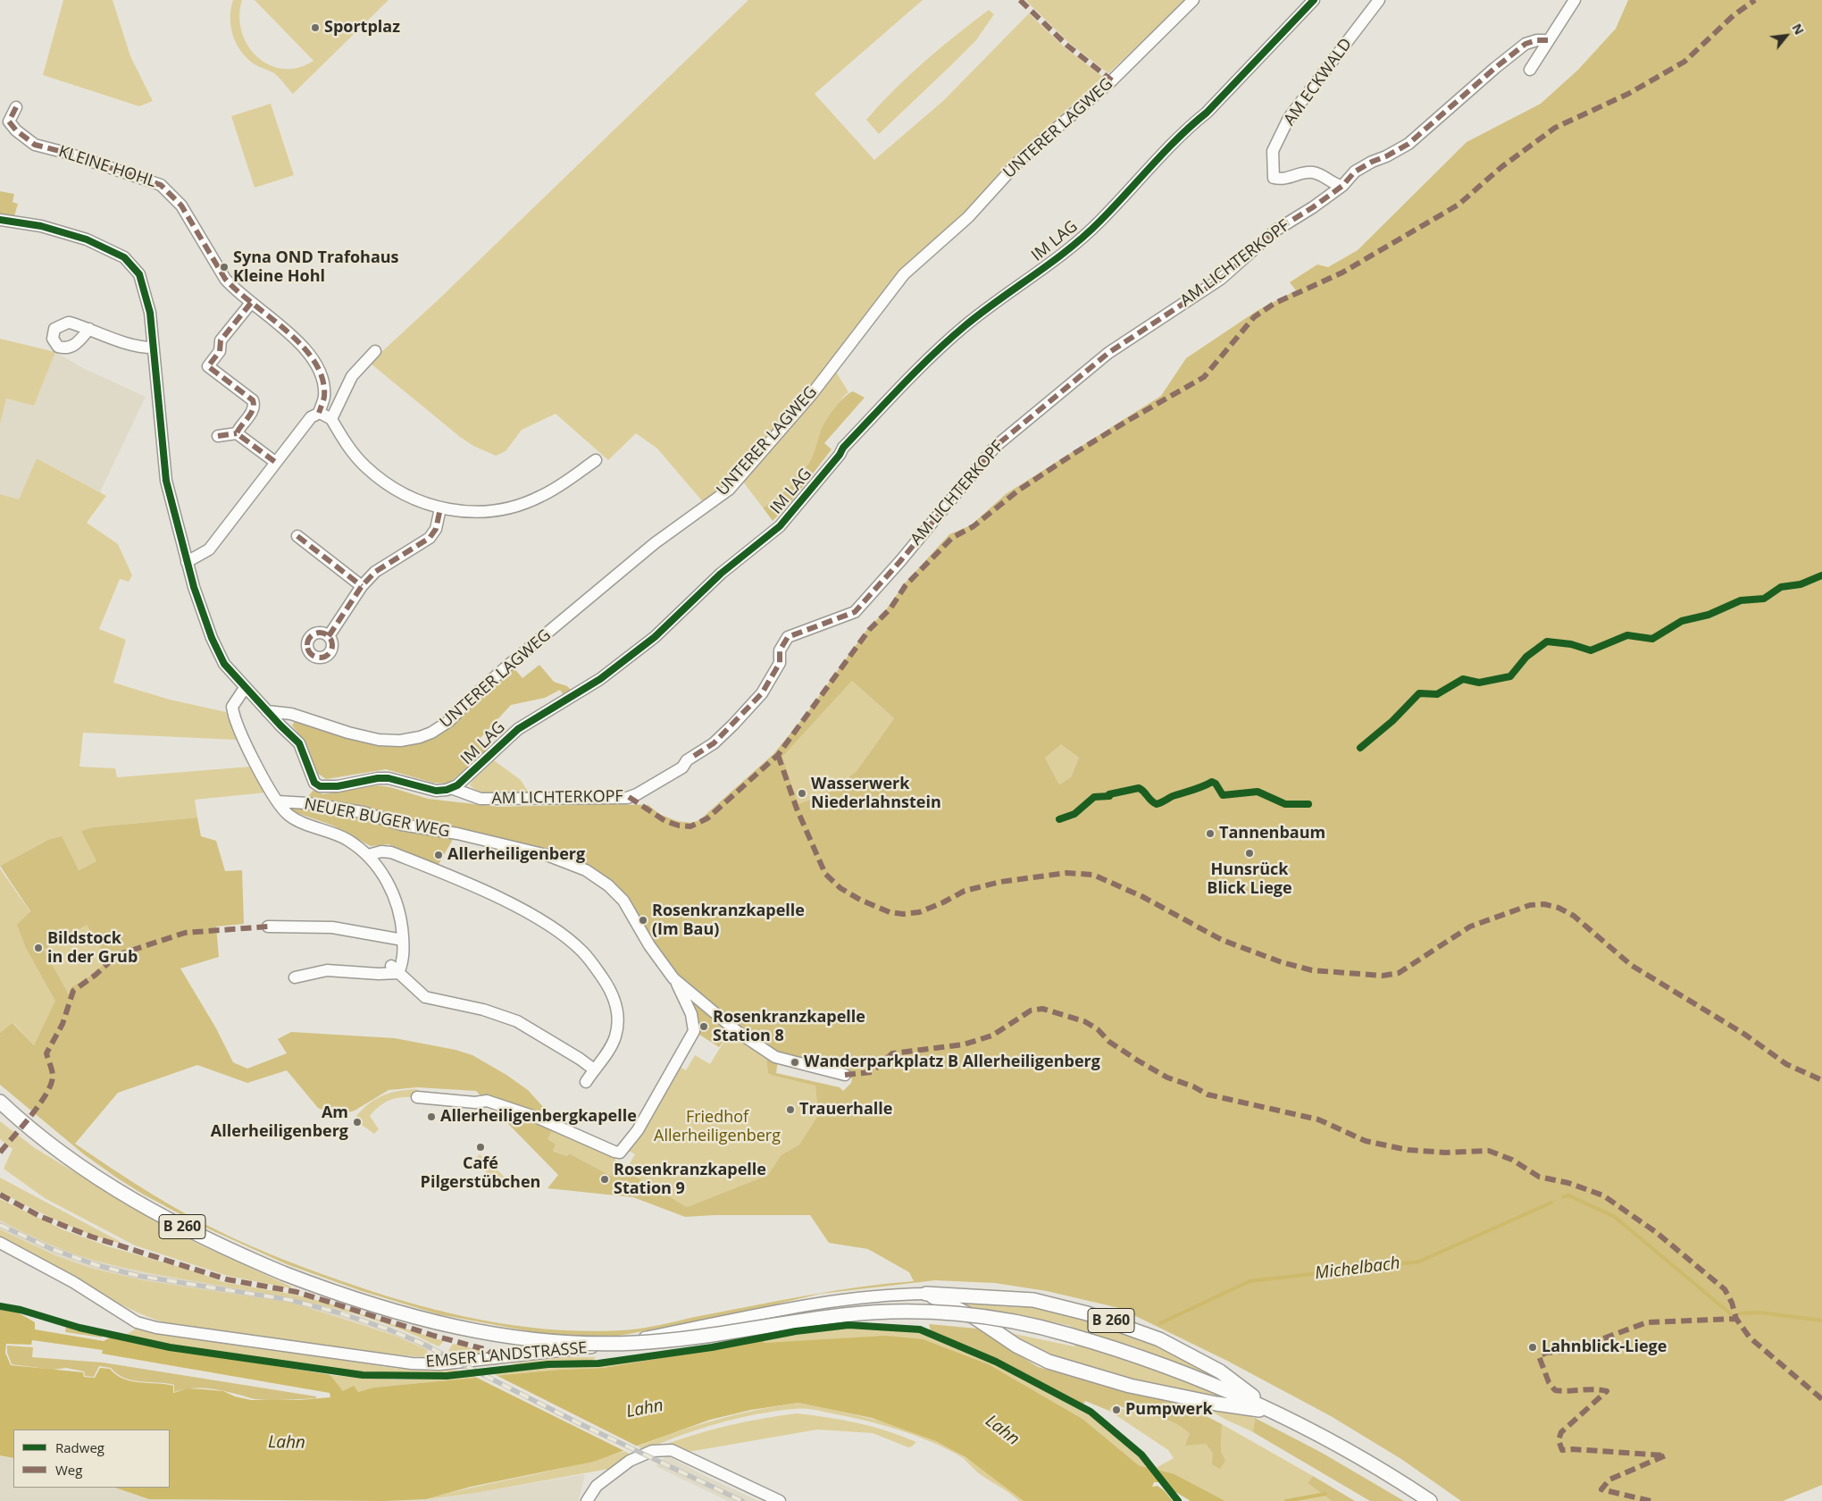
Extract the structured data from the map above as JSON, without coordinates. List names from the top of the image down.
{
  "streets": {
    "main road": ["B 260"],
    "street": [
      "AM ECKWALD",
      "UNTERER LAGWEG",
      "KLEINE HOHL",
      "IM LAG",
      "AM LICHTERKOPF",
      "NEUER BUGER WEG",
      "EMSER LANDSTRASSE"
    ]
  },
  "crossings": [
    ["AM ECKWALD", "AM LICHTERKOPF"],
    ["IM LAG", "AM LICHTERKOPF"],
    ["B 260", "EMSER LANDSTRASSE"]
  ],
  "water": ["Michelbach", "Lahn"],
  "parks": ["Friedhof Allerheiligenberg"],
  "places": [
    "Sportplaz",
    "Syna OND Trafohaus Kleine Hohl",
    "Wasserwerk Niederlahnstein",
    "Tannenbaum",
    "Hunsrück Blick Liege",
    "Allerheiligenberg",
    "Rosenkranzkapelle (Im Bau)",
    "Bildstock in der Grub",
    "Rosenkranzkapelle Station 8",
    "Wanderparkplatz B Allerheiligenberg",
    "Trauerhalle",
    "Allerheiligenbergkapelle",
    "Am Allerheiligenberg",
    "Café Pilgerstübchen",
    "Rosenkranzkapelle Station 9",
    "Lahnblick-Liege",
    "Pumpwerk"
  ],
  "legend": ["Radweg", "Weg"],
  "north": "top right"
}
